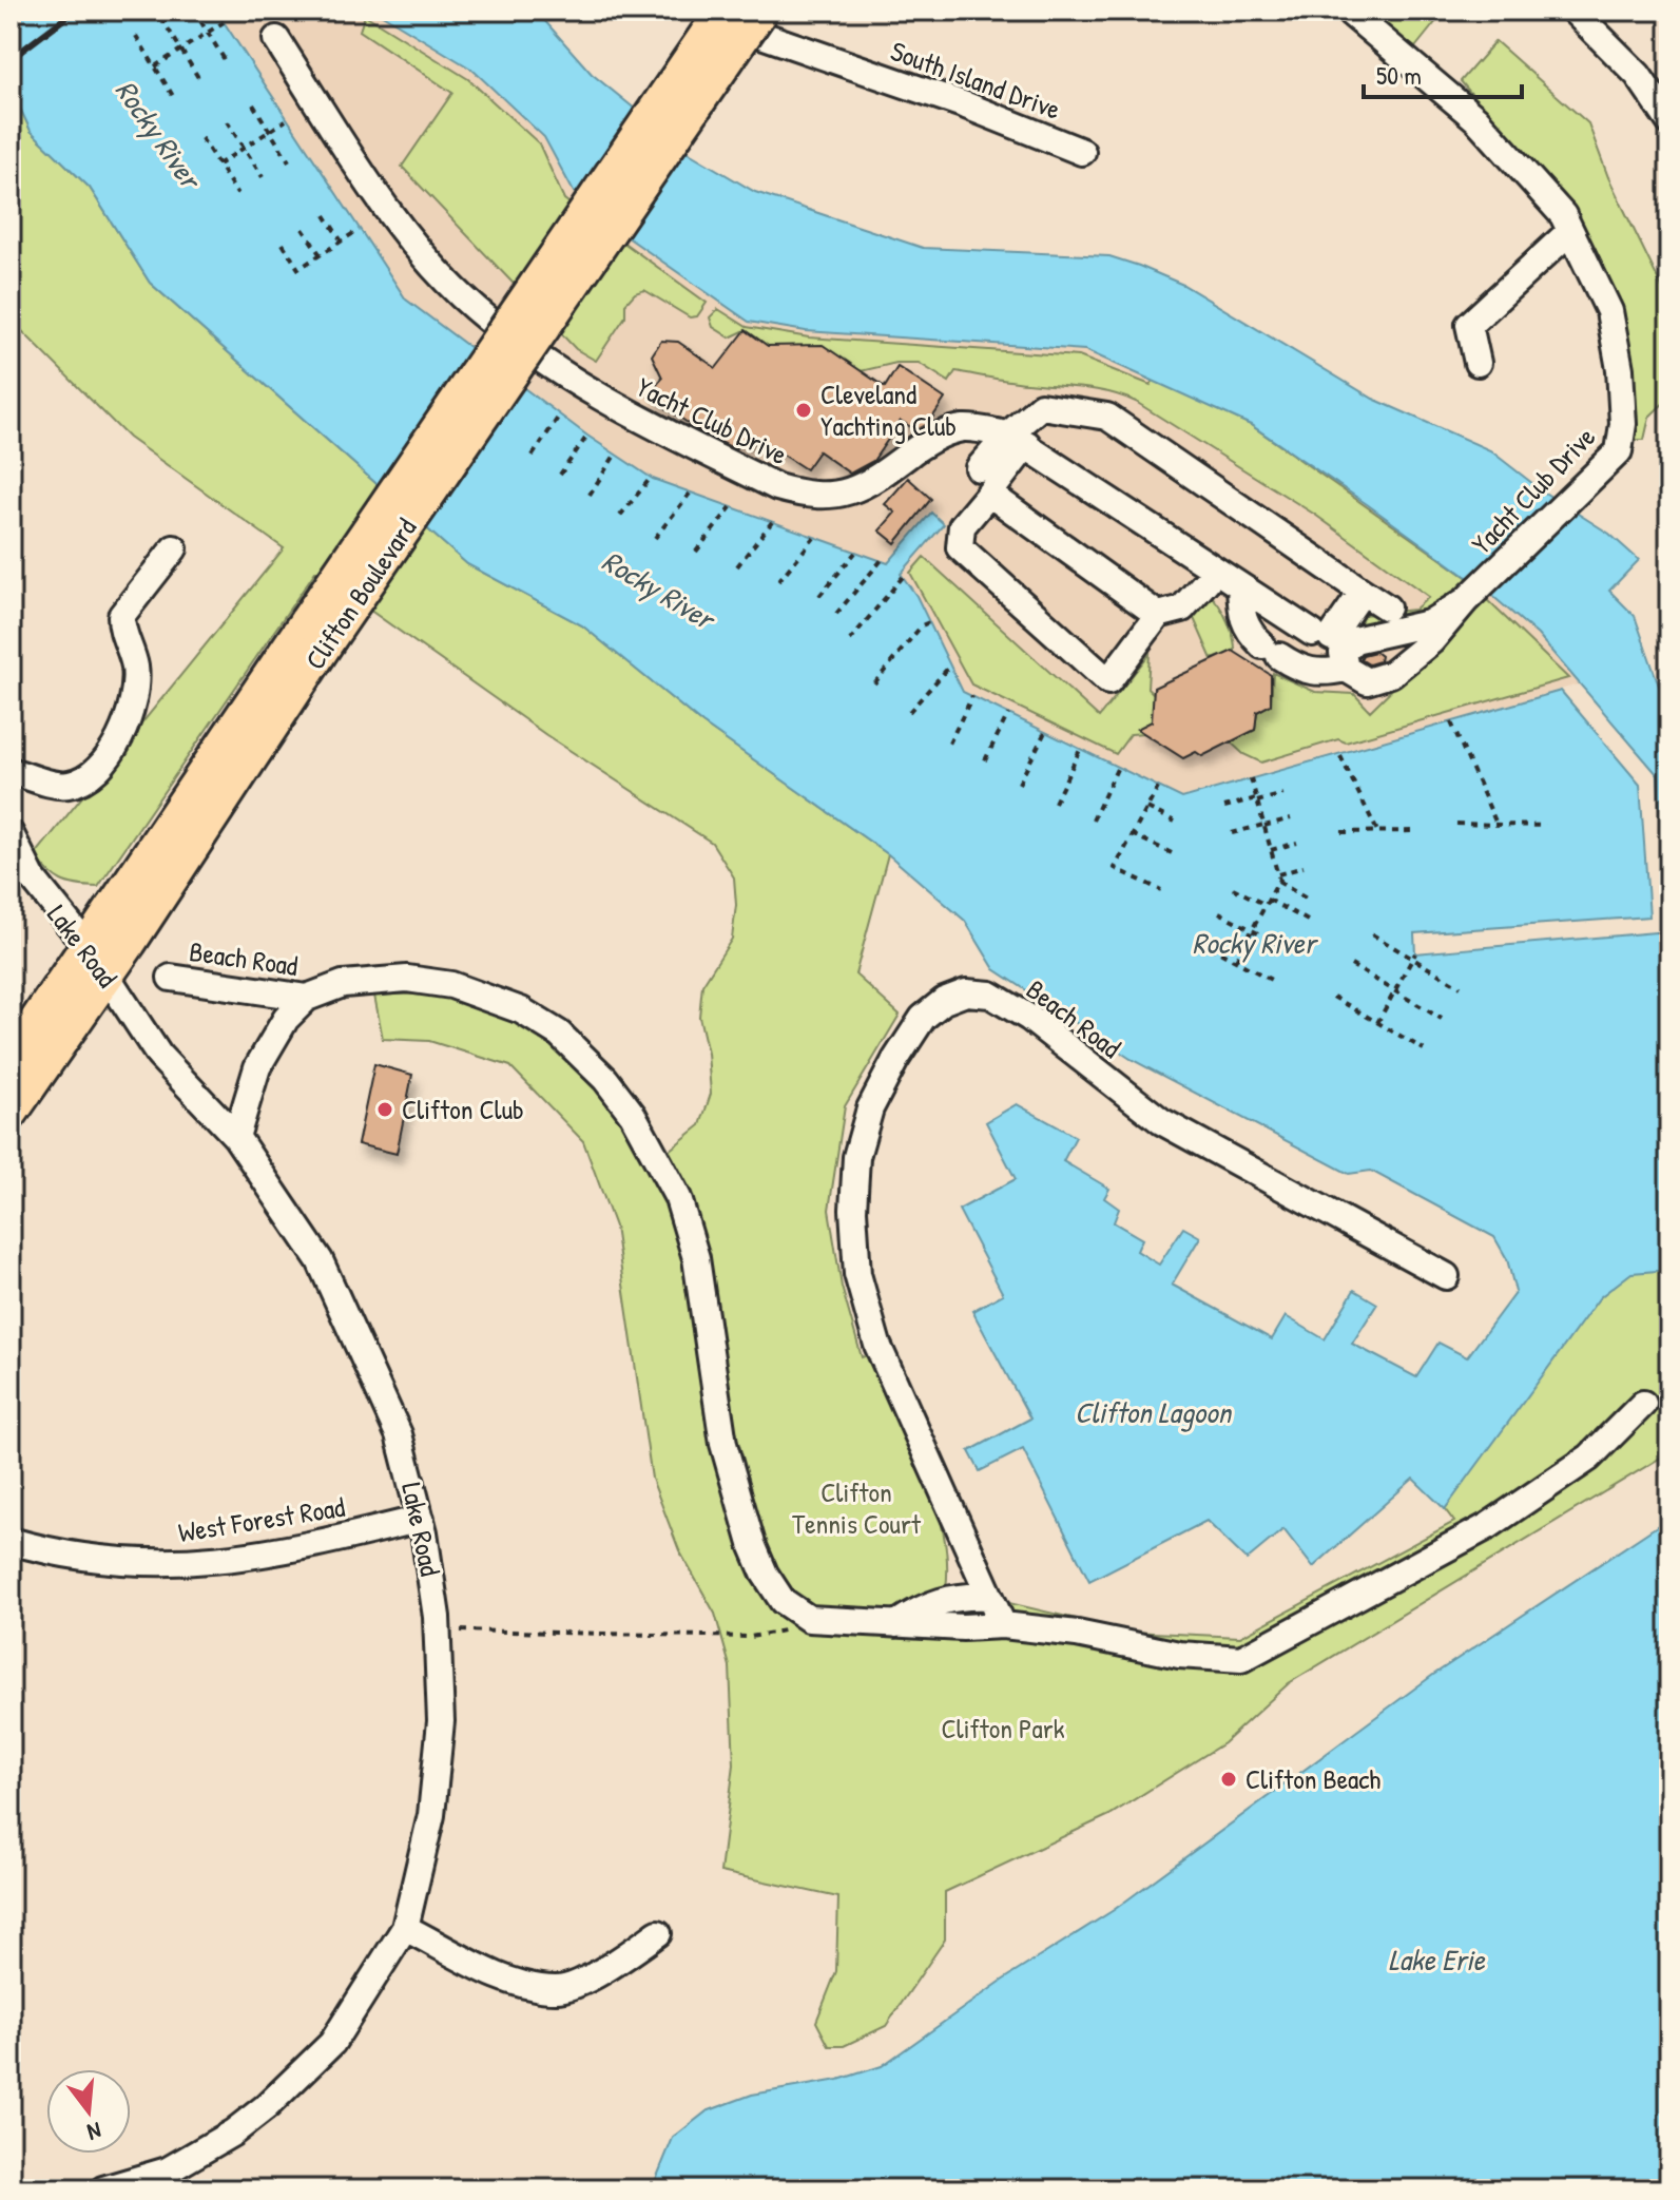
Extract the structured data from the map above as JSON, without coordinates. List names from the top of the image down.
{
  "streets": {
    "main road": ["Clifton Boulevard"],
    "street": [
      "South Island Drive",
      "Yacht Club Drive",
      "Lake Road",
      "Beach Road",
      "West Forest Road"
    ]
  },
  "crossings": [
    ["Clifton Boulevard", "Lake Road"],
    ["Lake Road", "Beach Road"],
    ["Lake Road", "West Forest Road"]
  ],
  "water": ["Rocky River", "Clifton Lagoon", "Lake Erie"],
  "parks": ["Clifton Tennis Court", "Clifton Park"],
  "places": ["Cleveland Yachting Club", "Clifton Club", "Clifton Beach"],
  "scale_bar": "50 m",
  "north": "bottom"
}
